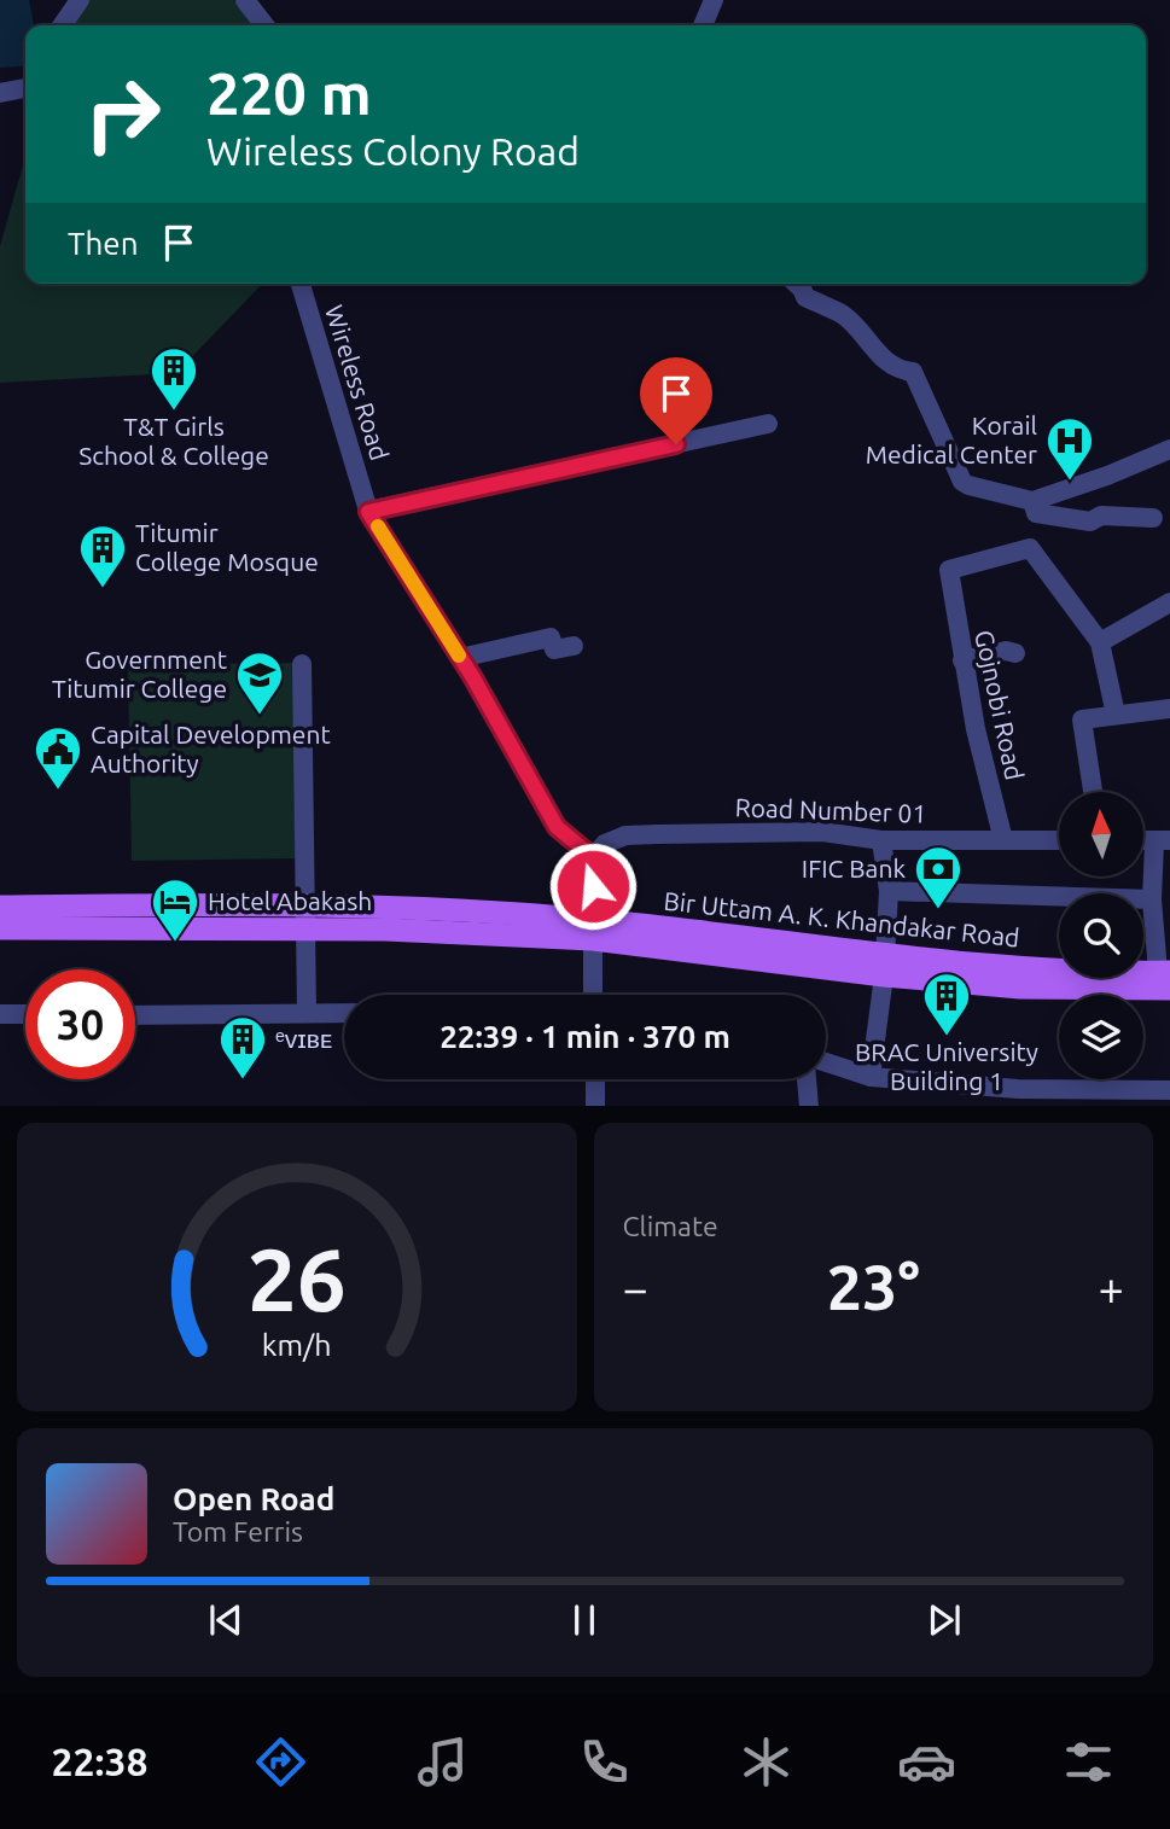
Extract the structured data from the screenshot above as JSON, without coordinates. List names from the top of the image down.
{
  "streets": {
    "main road": ["Bir Uttam A. K. Khandakar Road"],
    "street": ["Wireless Road", "Gojnobi Road", "Road Number 01"]
  },
  "crossings": [
    ["Wireless Road", "Road Number 01"],
    ["Gojnobi Road", "Road Number 01"]
  ],
  "places": {
    "building": [
      "T&T Girls School & College",
      "Titumir College Mosque",
      "BRAC University Building 1",
      "ᵉᴠɪʙᴇ"
    ],
    "hospital": ["Korail Medical Center"],
    "school or university": ["Government Titumir College"],
    "public building": ["Capital Development Authority"],
    "bank": ["IFIC Bank"],
    "hotel": ["Hotel Abakash"]
  },
  "north": "top",
  "page": {
    "turn": ["220 m", "Wireless Colony Road"],
    "then": "Then",
    "limit": "30",
    "trip": "22:39 · 1 min · 370 m",
    "tile": "Climate",
    "heat": ["−", "23°", "+"],
    "song": ["Open Road", "Tom Ferris"],
    "tabs": "22:38",
    "gauge": ["26", "km/h"]
  }
}
